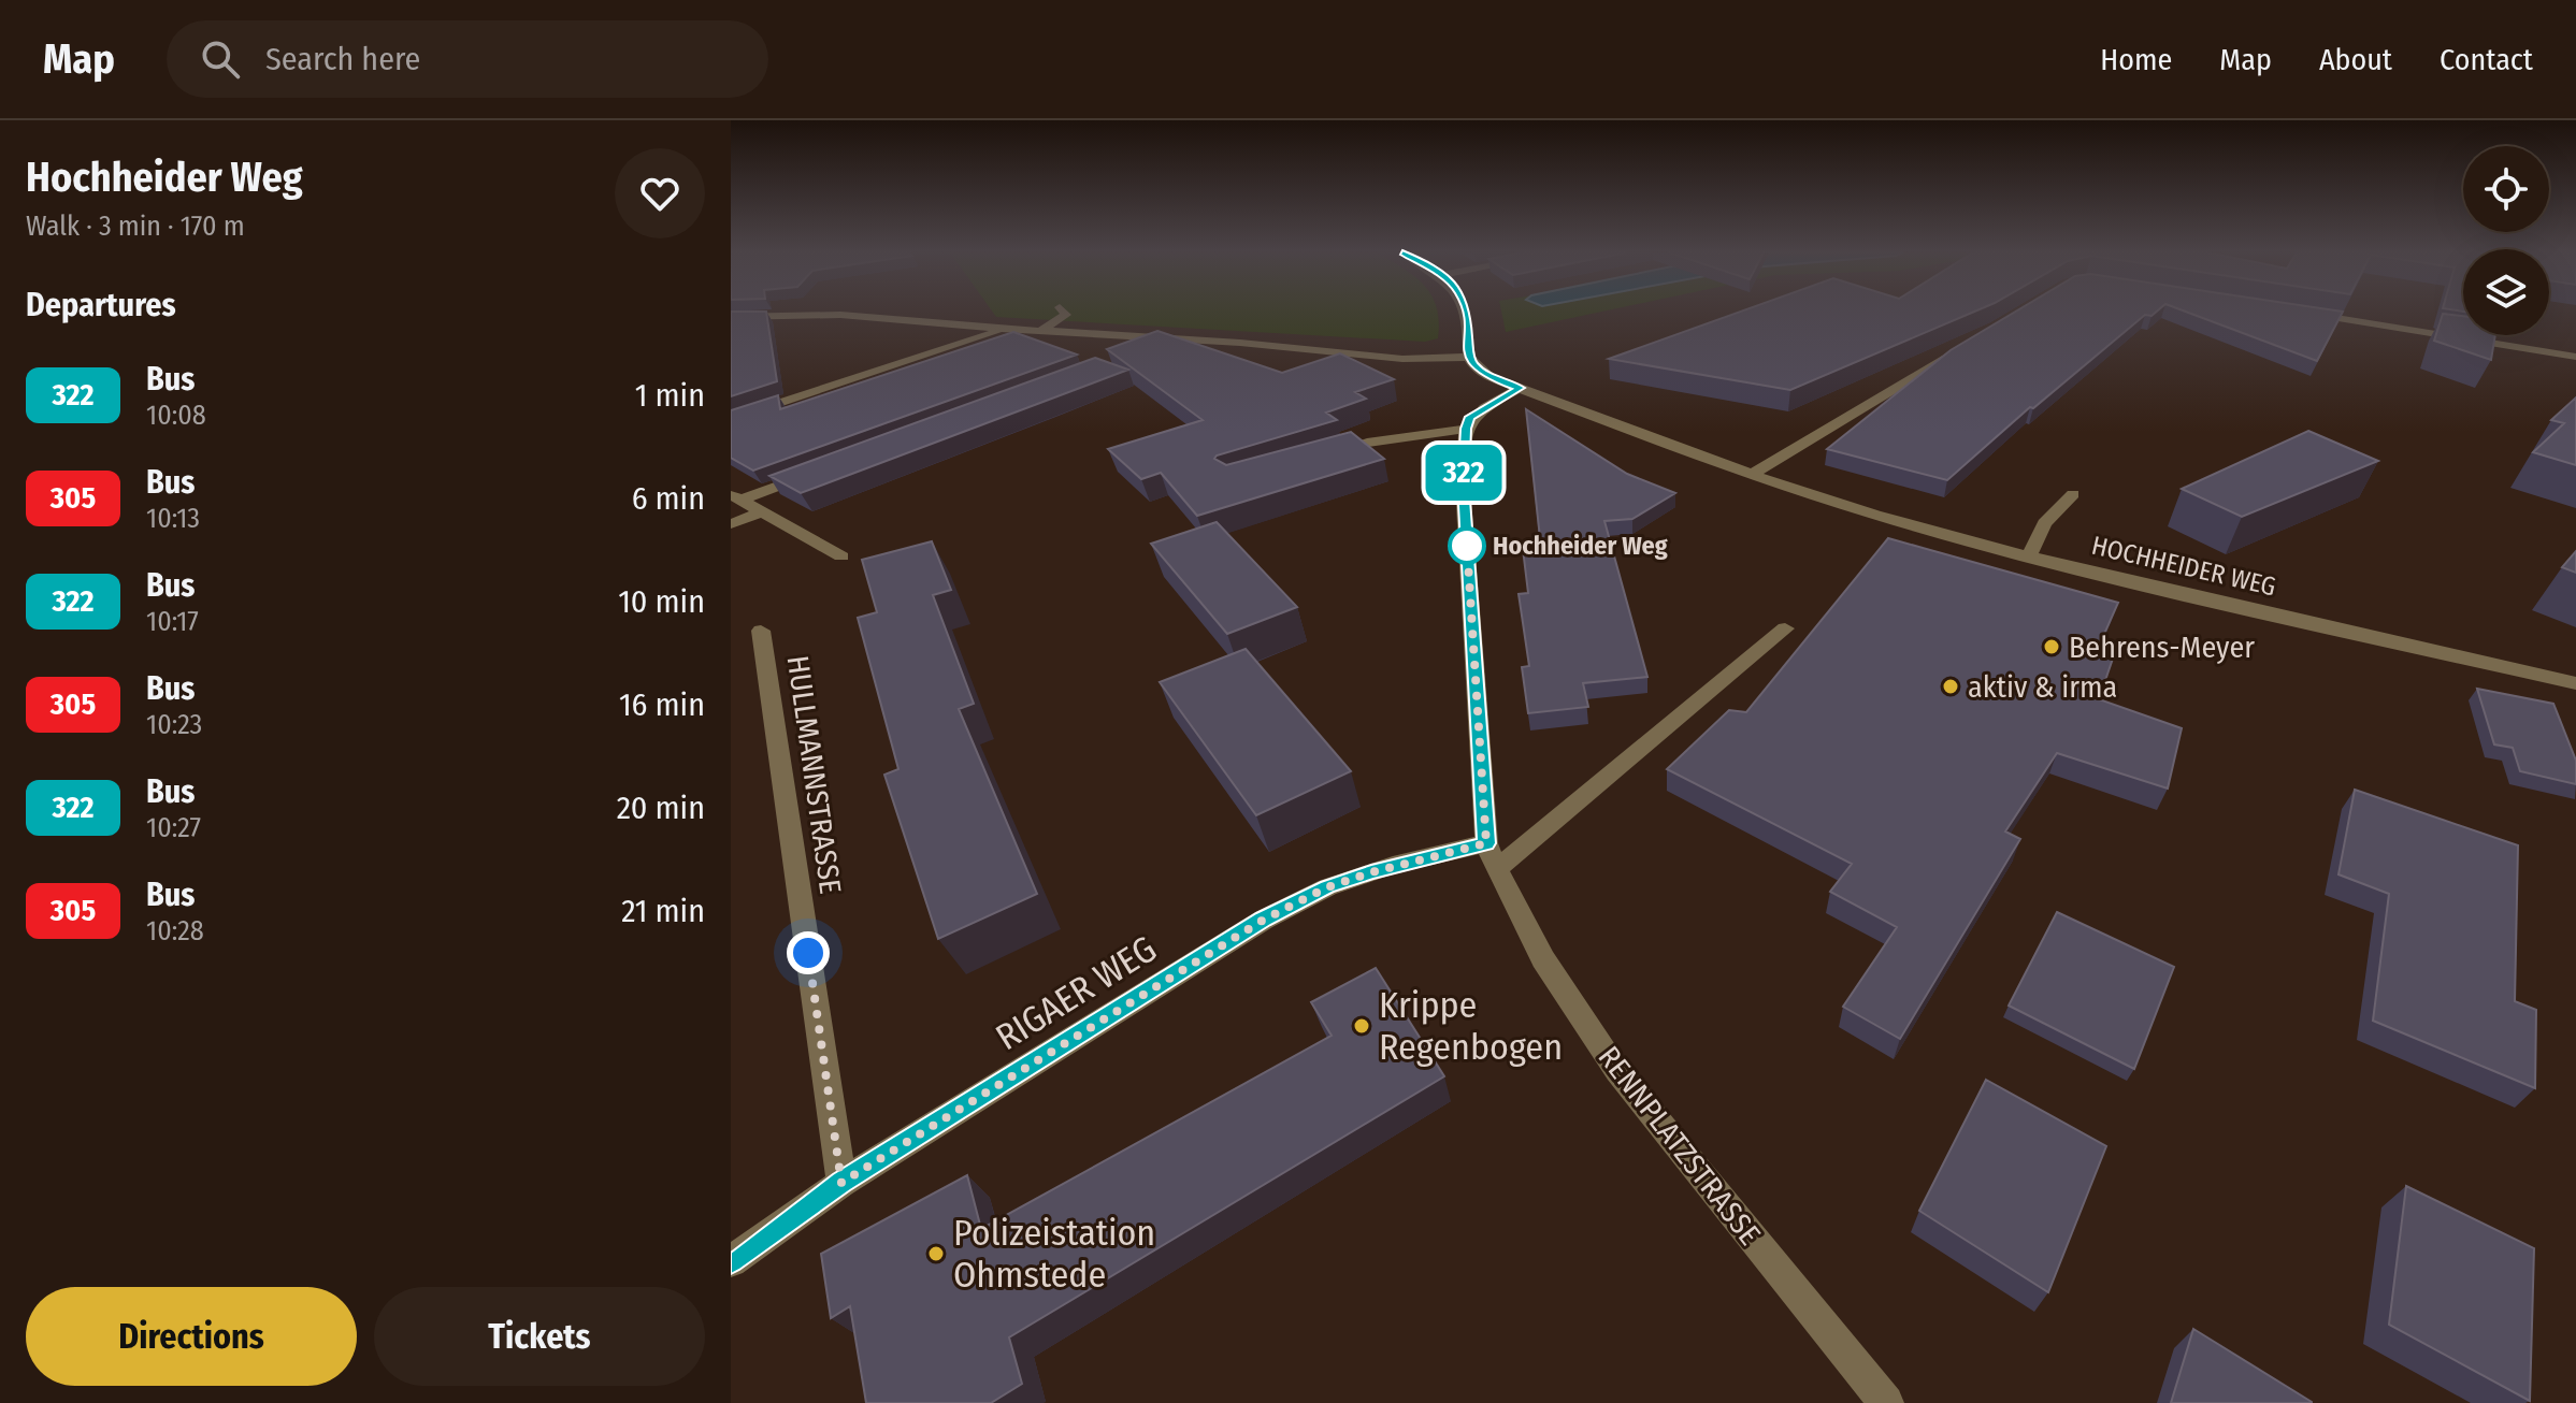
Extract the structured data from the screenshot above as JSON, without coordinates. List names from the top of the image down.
{
  "streets": {
    "street": [
      "HOCHHEIDER WEG",
      "HULLMANNSTRASSE",
      "RIGAER WEG",
      "RENNPLATZSTRASSE"
    ]
  },
  "crossings": [
    ["HULLMANNSTRASSE", "RIGAER WEG"],
    ["RIGAER WEG", "RENNPLATZSTRASSE"]
  ],
  "places": [
    "Hochheider Weg",
    "Behrens-Meyer",
    "aktiv & irma",
    "Krippe Regenbogen",
    "Polizeistation Ohmstede"
  ],
  "lines": ["bus line 322"],
  "page": {
    "header": "Map",
    "search": "Search here",
    "nav": [
      "Home",
      "Map",
      "About",
      "Contact"
    ],
    "heading": [
      ["Hochheider Weg", "Walk · 3 min · 170 m"],
      "Departures"
    ],
    "on_map": "322",
    "list": [
      {
        "mark": "322",
        "name": "Bus",
        "note": "10:08",
        "value": "1 min"
      },
      {
        "mark": "305",
        "name": "Bus",
        "note": "10:13",
        "value": "6 min"
      },
      {
        "mark": "322",
        "name": "Bus",
        "note": "10:17",
        "value": "10 min"
      },
      {
        "mark": "305",
        "name": "Bus",
        "note": "10:23",
        "value": "16 min"
      },
      {
        "mark": "322",
        "name": "Bus",
        "note": "10:27",
        "value": "20 min"
      },
      {
        "mark": "305",
        "name": "Bus",
        "note": "10:28",
        "value": "21 min"
      }
    ],
    "buttons": ["Directions", "Tickets"]
  }
}
